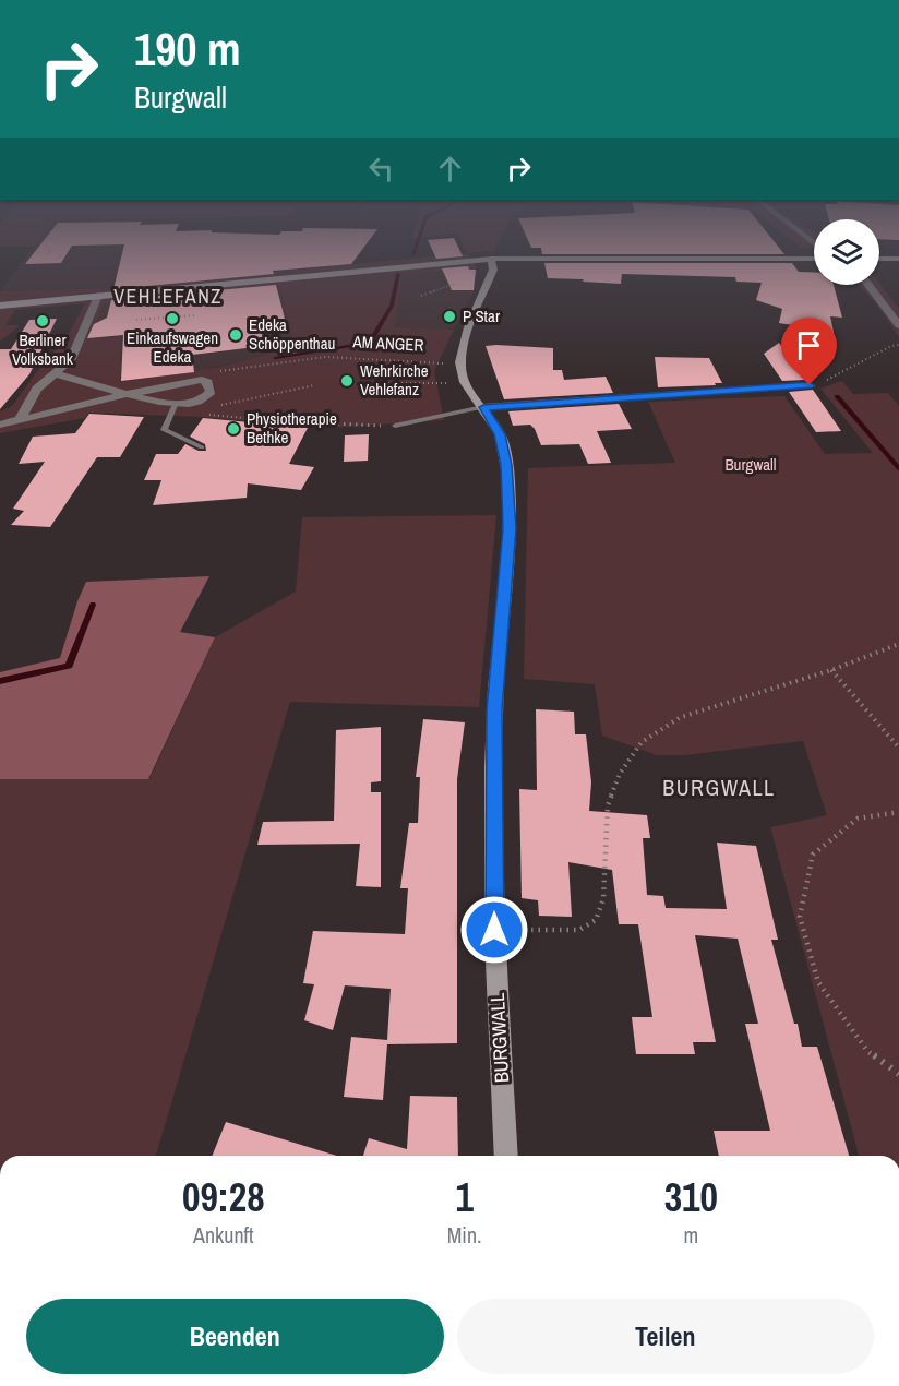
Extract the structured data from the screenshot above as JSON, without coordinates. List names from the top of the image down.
{
  "streets": {
    "main road": ["BURGWALL"],
    "path": ["AM ANGER"]
  },
  "crossings": [
    ["AM ANGER", "BURGWALL"]
  ],
  "districts": ["VEHLEFANZ", "BURGWALL"],
  "parks": ["Burgwall"],
  "places": [
    "P Star",
    "Einkaufswagen Edeka",
    "Berliner Volksbank",
    "Edeka Schöppenthau",
    "Wehrkirche Vehlefanz",
    "Physiotherapie Bethke"
  ],
  "page": {
    "turn": ["190 m", "Burgwall"],
    "eta": [
      "09:28",
      "Ankunft",
      "1",
      "Min.",
      "310",
      "m"
    ],
    "buttons": ["Beenden", "Teilen"]
  }
}
